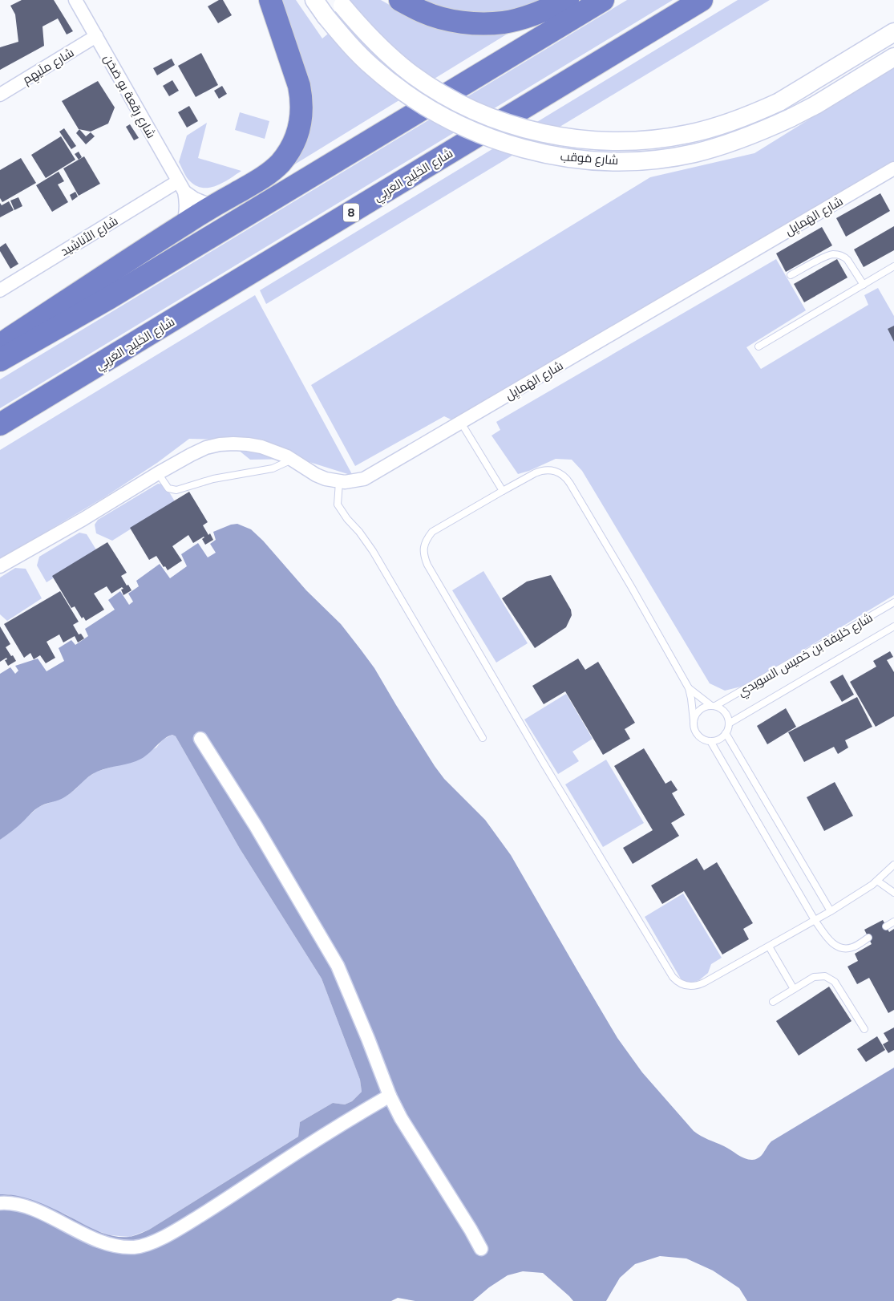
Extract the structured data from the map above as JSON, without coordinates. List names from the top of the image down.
{
  "streets": {
    "highway": ["شارع الخَلِيج العَربِي", "8"],
    "main road": ["شارع مَوقب"],
    "street": [
      "شارع ملَيهِم",
      "شارع رِقعة بو صَحَن",
      "شارع الهَمايِل",
      "شارع الأناشِيد"
    ],
    "lane": ["شارع خليفة بن خميس السويدي"]
  },
  "crossings": [
    ["شارع ملَيهِم", "شارع رِقعة بو صَحَن"],
    ["شارع رِقعة بو صَحَن", "شارع الأناشِيد"]
  ]
}
